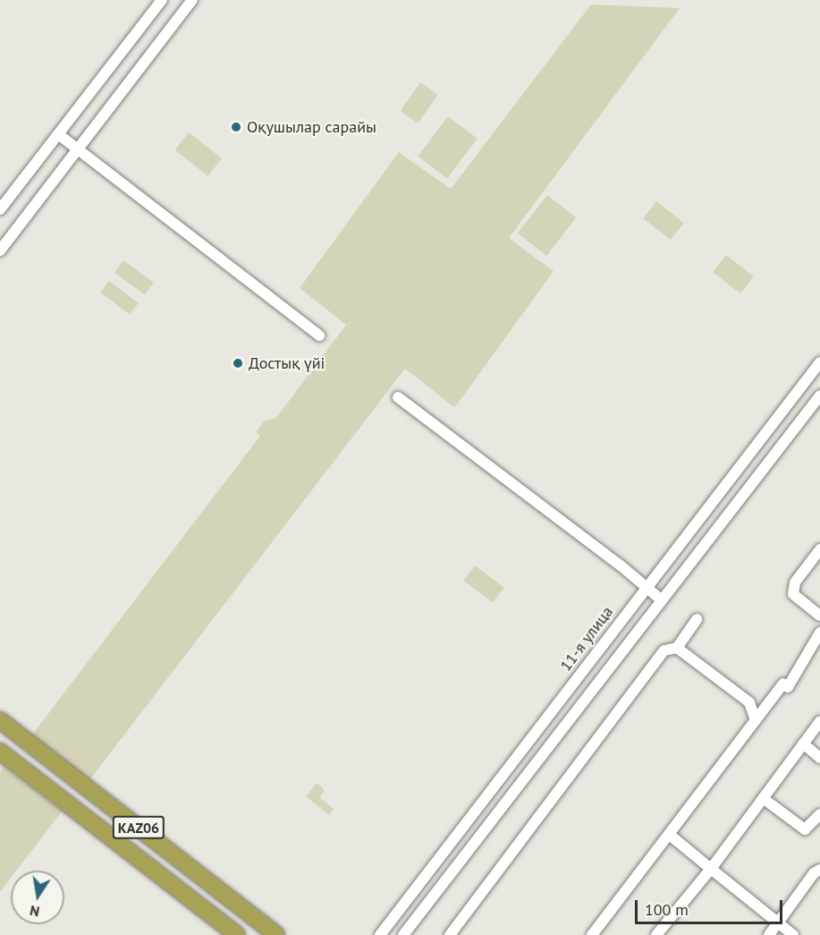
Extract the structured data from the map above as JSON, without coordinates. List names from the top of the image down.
{
  "streets": {
    "highway": ["KАZ06"],
    "street": ["11-я улица"]
  },
  "places": ["Оқушылар сарайы", "Достық үйі"],
  "scale_bar": "100 m",
  "north": "bottom"
}
